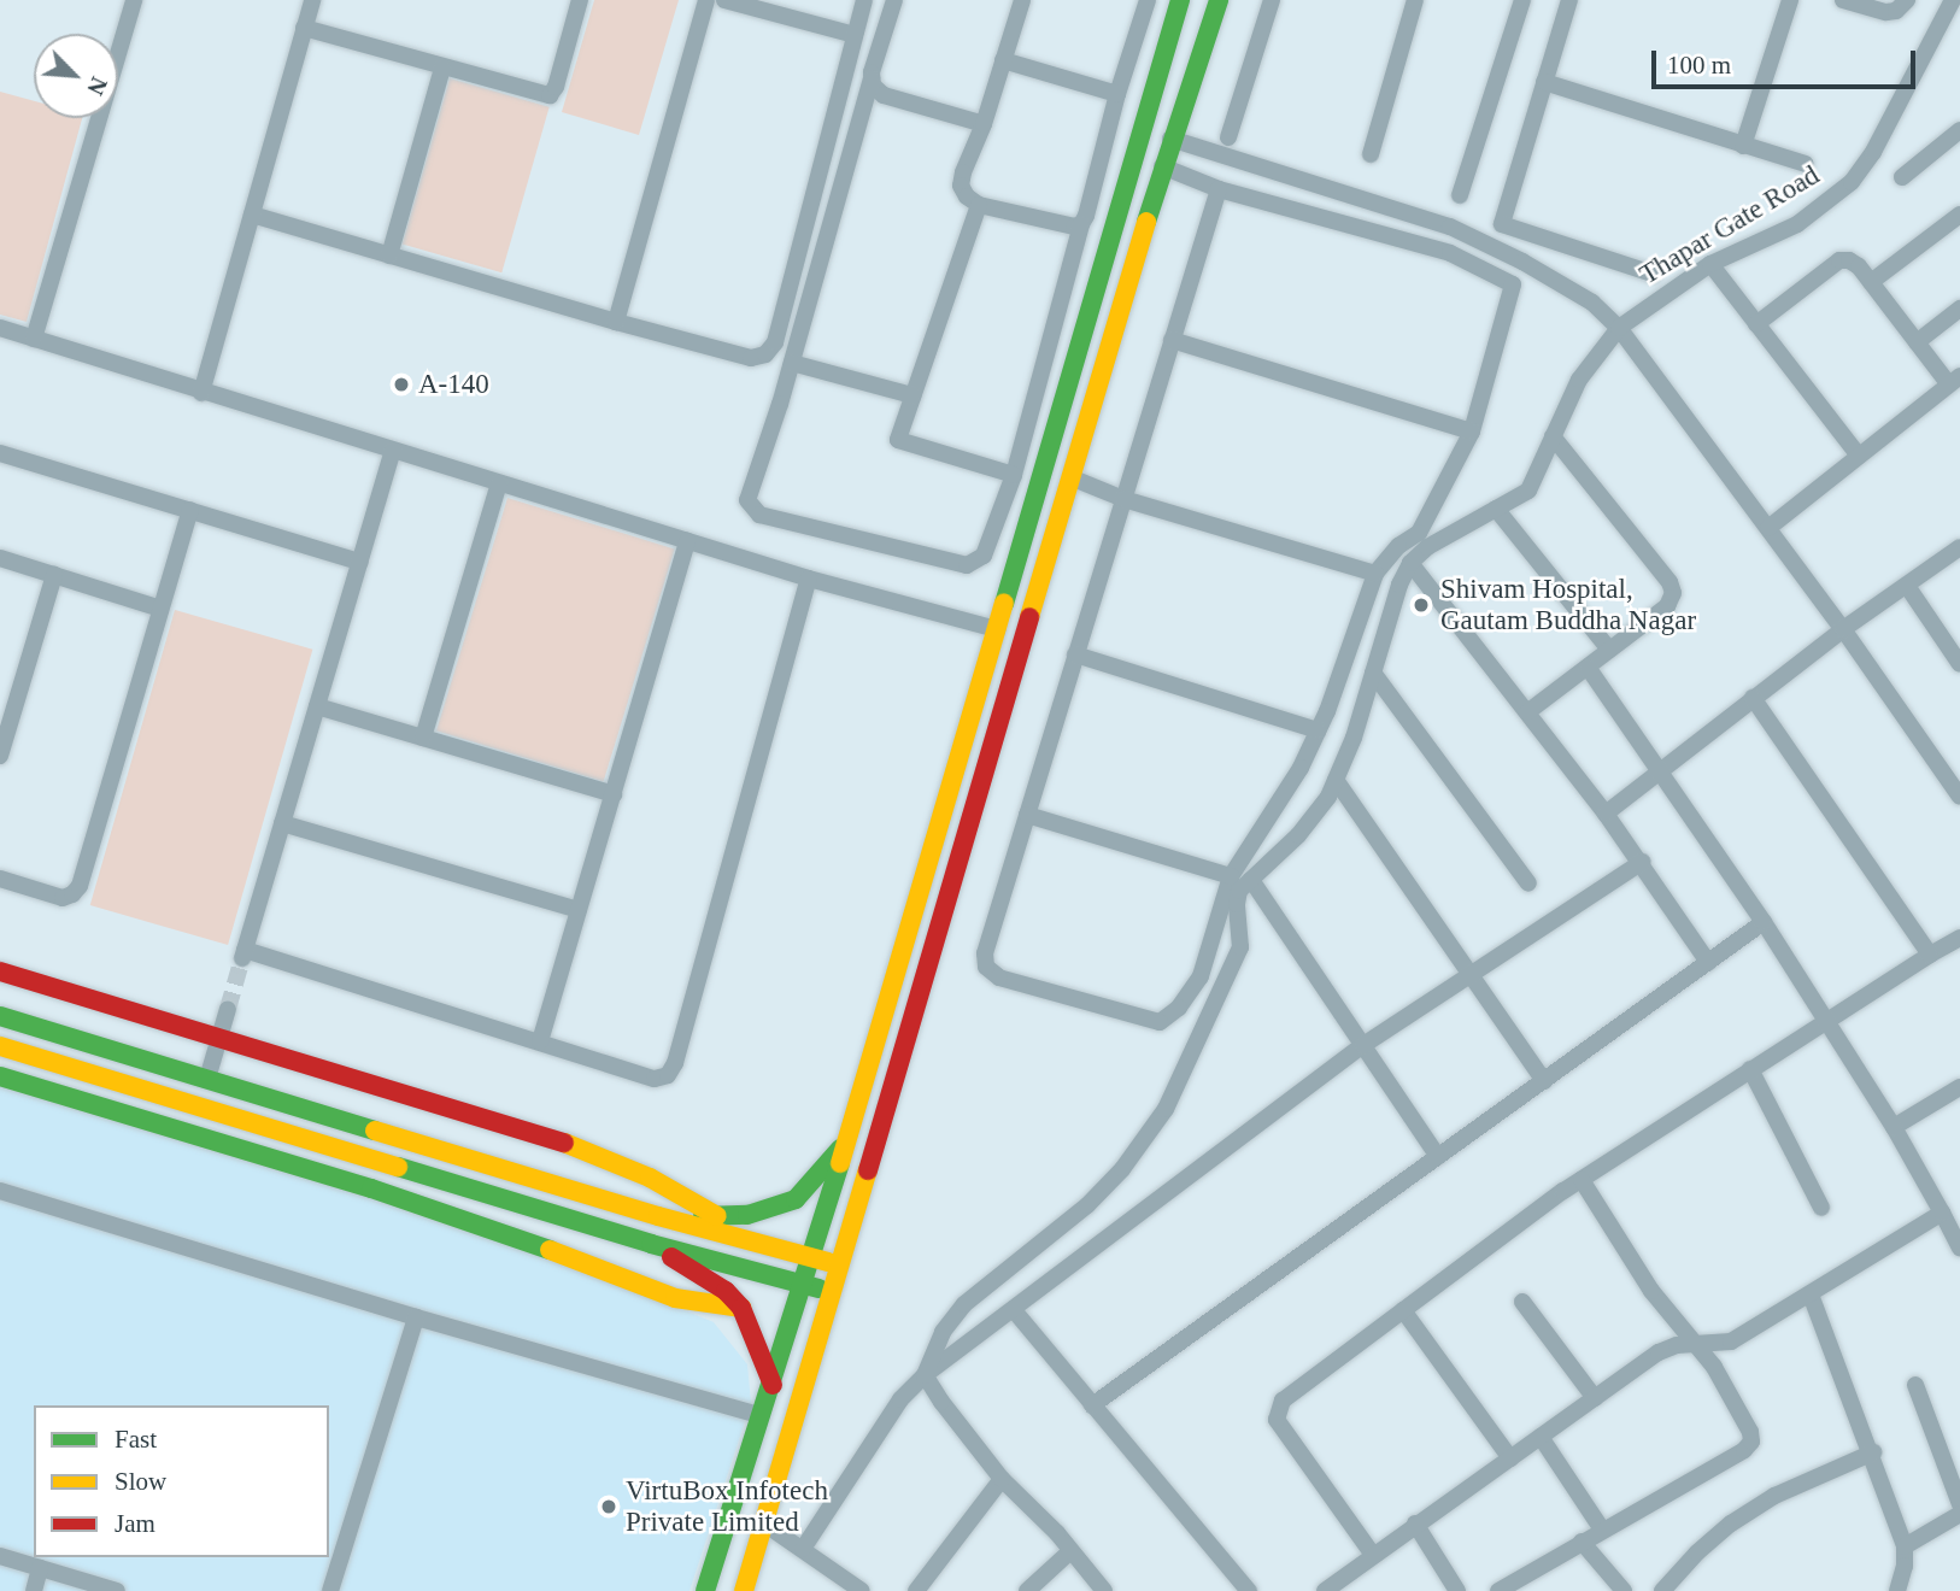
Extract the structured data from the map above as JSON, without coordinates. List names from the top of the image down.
{
  "streets": {
    "street": ["Thapar Gate Road"]
  },
  "places": ["A-140", "Shivam Hospital, Gautam Buddha Nagar", "VirtuBox Infotech Private Limited"],
  "legend": ["Fast", "Slow", "Jam"],
  "scale_bar": "100 m",
  "north": "bottom right"
}
